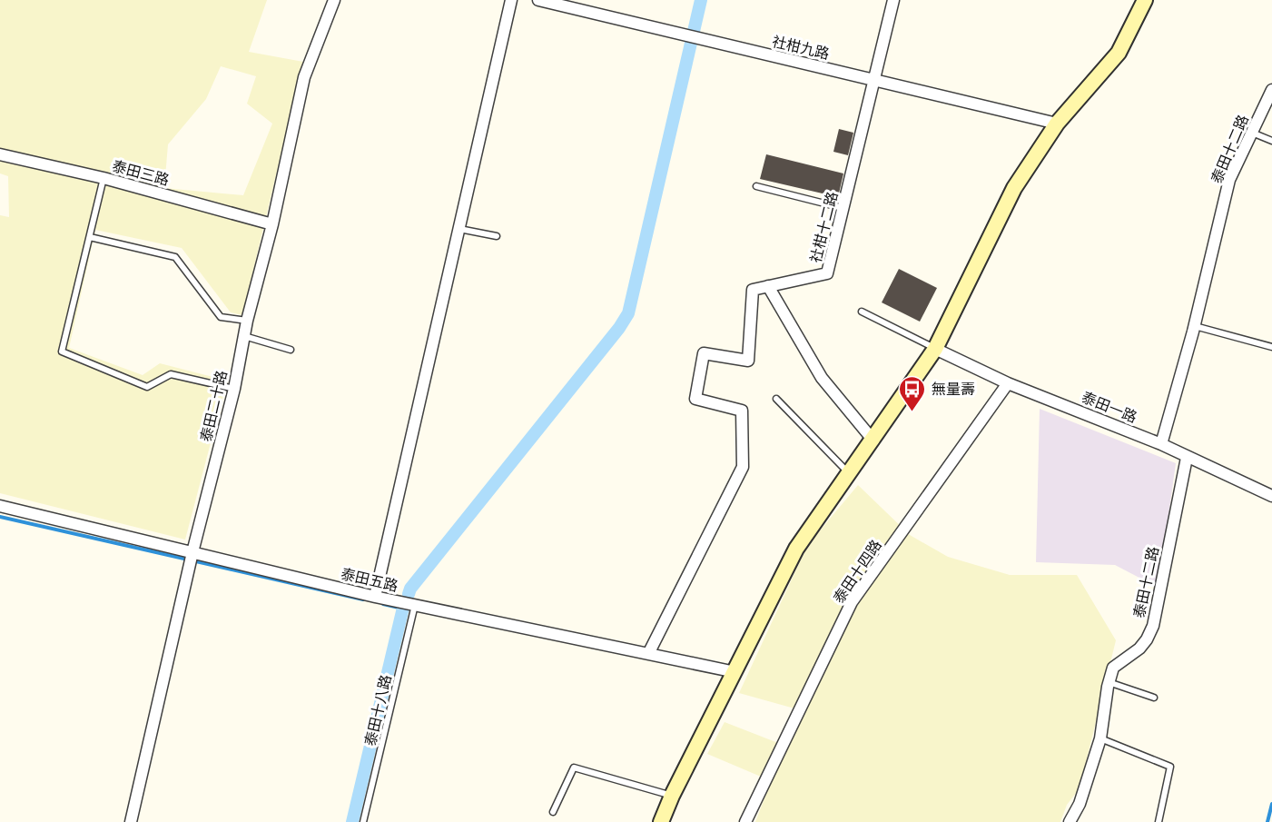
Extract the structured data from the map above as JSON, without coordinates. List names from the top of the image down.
{
  "streets": {
    "street": [
      "社柑九路",
      "泰田十二路",
      "泰田三路",
      "社柑十二路",
      "泰田二十路",
      "泰田一路",
      "泰田十四路",
      "泰田五路"
    ],
    "lane": ["泰田十八路"]
  },
  "crossings": [
    ["社柑九路", "社柑十二路"],
    ["泰田十二路", "泰田一路"],
    ["泰田三路", "泰田二十路"],
    ["社柑十二路", "泰田五路"],
    ["泰田二十路", "泰田五路"],
    ["泰田一路", "泰田十四路"],
    ["泰田五路", "泰田十八路"]
  ],
  "places": {
    "bus stop": ["無量壽"]
  }
}
